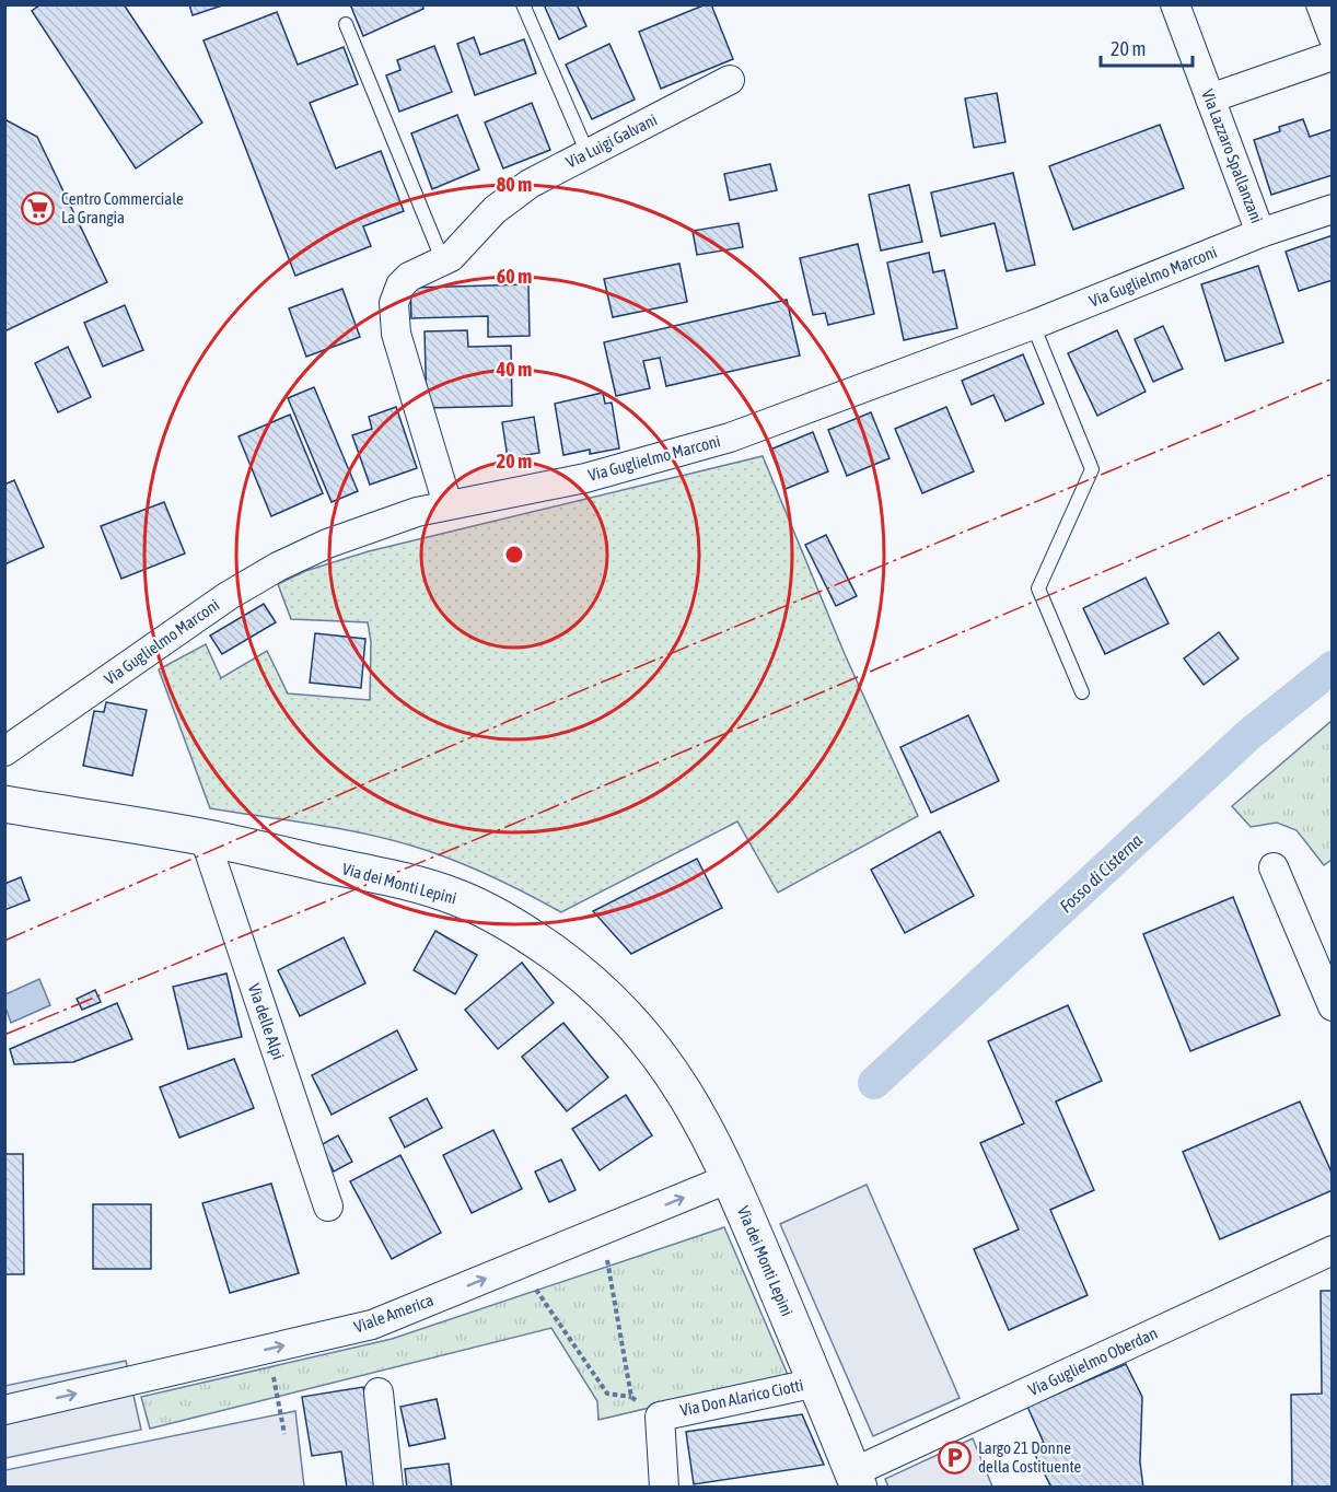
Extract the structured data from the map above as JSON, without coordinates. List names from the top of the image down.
{
  "streets": {
    "street": [
      "Via Luigi Galvani",
      "Via Lazzaro Spallanzani",
      "Via Guglielmo Marconi",
      "Via dei Monti Lepini",
      "Via delle Alpi",
      "Viale America",
      "Via Guglielmo Oberdan",
      "Via Don Alarico Ciotti"
    ]
  },
  "crossings": [
    ["Via Luigi Galvani", "Via Guglielmo Marconi"],
    ["Via Lazzaro Spallanzani", "Via Guglielmo Marconi"],
    ["Via dei Monti Lepini", "Via delle Alpi"],
    ["Via dei Monti Lepini", "Viale America"],
    ["Via dei Monti Lepini", "Via Guglielmo Oberdan"],
    ["Via dei Monti Lepini", "Via Don Alarico Ciotti"]
  ],
  "one_way": ["Viale America"],
  "water": ["Fosso di Cisterna"],
  "places": {
    "supermarket": ["Centro Commerciale La Grangia"],
    "parking": ["Largo 21 Donne della Costituente"]
  },
  "scale_bar": "20 m",
  "rings": [
    "80 m",
    "60 m",
    "40 m",
    "20 m"
  ]
}
